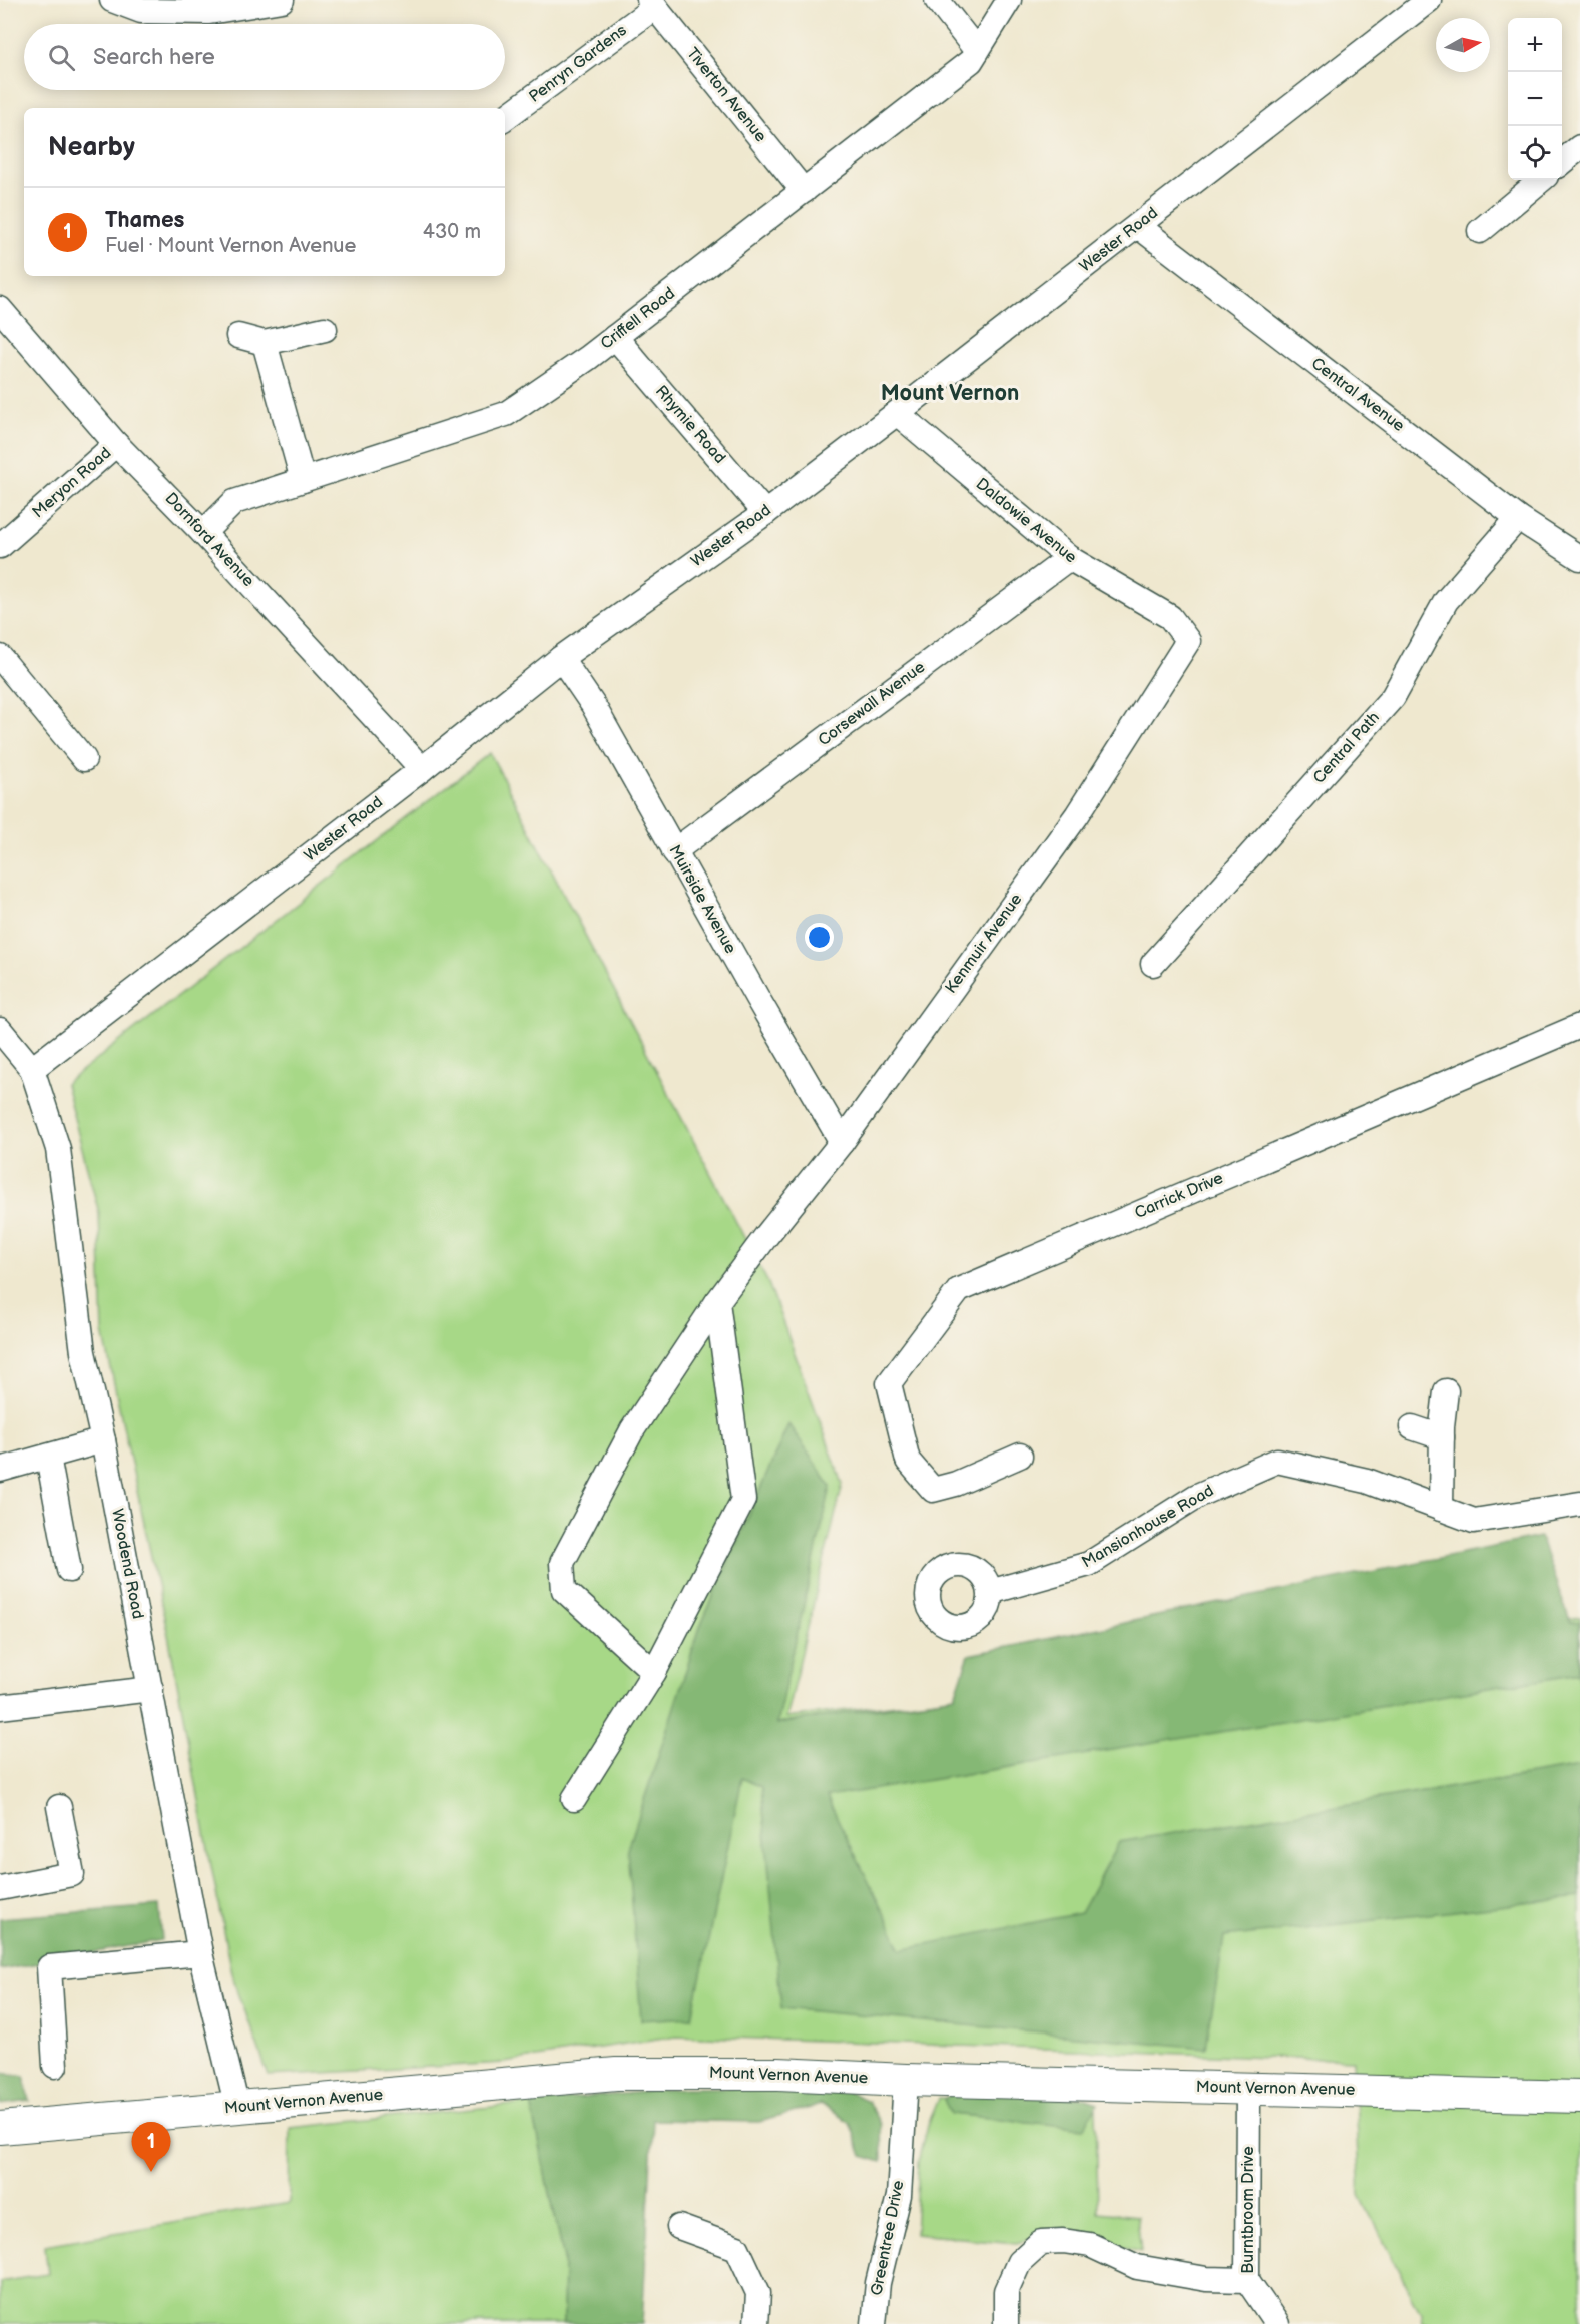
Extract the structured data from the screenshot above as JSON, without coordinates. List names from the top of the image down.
{
  "streets": {
    "main road": ["Mount Vernon Avenue"],
    "street": [
      "Penryn Gardens",
      "Tiverton Avenue",
      "Wester Road",
      "Criffell Road",
      "Central Avenue",
      "Rhymie Road",
      "Meryon Road",
      "Daldowie Avenue",
      "Dornford Avenue",
      "Corsewall Avenue",
      "Central Path",
      "Muirside Avenue",
      "Kenmuir Avenue",
      "Carrick Drive",
      "Mansionhouse Road",
      "Woodend Road",
      "Burntbroom Drive",
      "Greentree Drive"
    ]
  },
  "crossings": [
    ["Penryn Gardens", "Tiverton Avenue"],
    ["Tiverton Avenue", "Criffell Road"],
    ["Wester Road", "Central Avenue"],
    ["Wester Road", "Rhymie Road"],
    ["Wester Road", "Daldowie Avenue"],
    ["Wester Road", "Dornford Avenue"],
    ["Wester Road", "Muirside Avenue"],
    ["Wester Road", "Woodend Road"],
    ["Criffell Road", "Rhymie Road"],
    ["Criffell Road", "Dornford Avenue"],
    ["Central Avenue", "Central Path"],
    ["Meryon Road", "Dornford Avenue"],
    ["Daldowie Avenue", "Corsewall Avenue"],
    ["Daldowie Avenue", "Kenmuir Avenue"],
    ["Corsewall Avenue", "Muirside Avenue"],
    ["Muirside Avenue", "Kenmuir Avenue"],
    ["Woodend Road", "Mount Vernon Avenue"],
    ["Mount Vernon Avenue", "Burntbroom Drive"],
    ["Mount Vernon Avenue", "Greentree Drive"]
  ],
  "districts": ["Mount Vernon"],
  "north": "right",
  "page": {
    "map_buttons": ["+", "−"],
    "search": "Search here",
    "heading": "Nearby",
    "list": [
      {
        "mark": "1",
        "name": "Thames",
        "note": "Fuel · Mount Vernon Avenue",
        "value": "430 m"
      }
    ],
    "pins": "1"
  }
}
